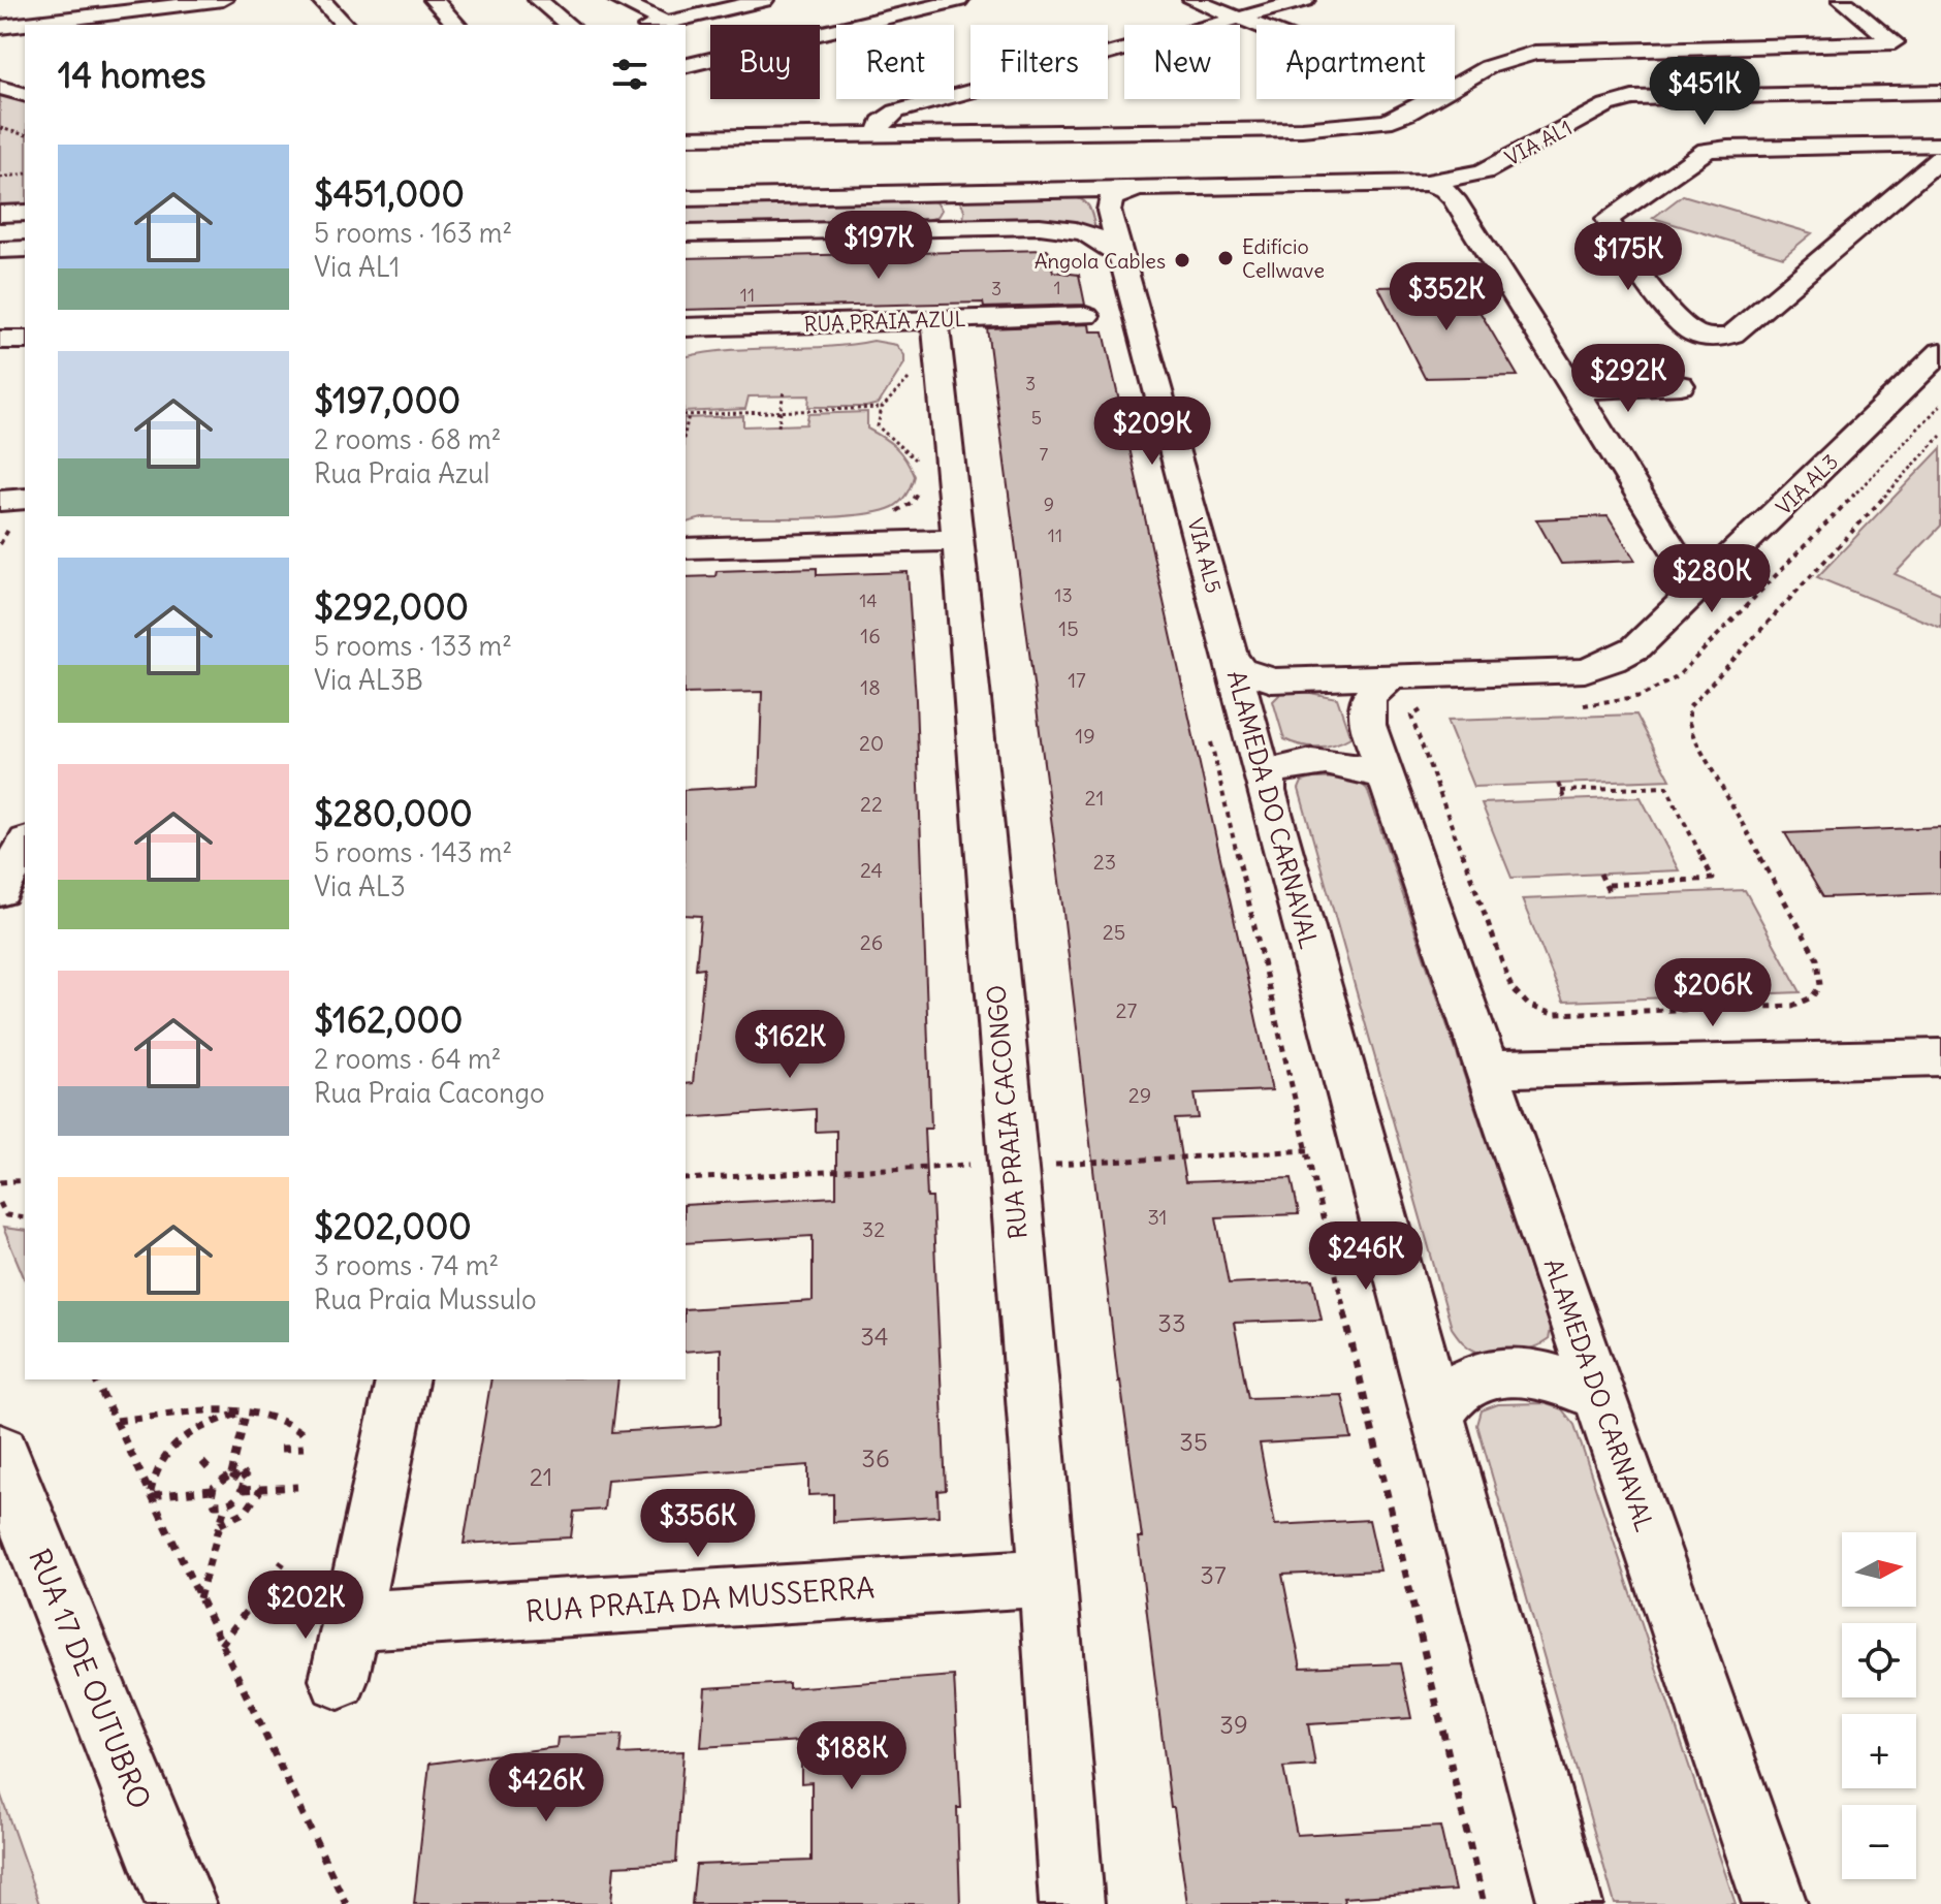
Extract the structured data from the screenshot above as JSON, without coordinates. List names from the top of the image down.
{
  "streets": {
    "main road": ["RUA 17 DE OUTUBRO"],
    "street": [
      "VIA AL1",
      "RUA PRAIA AZUL",
      "VIA AL3",
      "VIA AL5",
      "ALAMEDA DO CARNAVAL",
      "RUA PRAIA CACONGO",
      "RUA PRAIA DA MUSSERRA"
    ]
  },
  "crossings": [
    ["VIA AL1", "VIA AL5"],
    ["RUA PRAIA AZUL", "RUA PRAIA CACONGO"],
    ["VIA AL3", "ALAMEDA DO CARNAVAL"],
    ["VIA AL5", "ALAMEDA DO CARNAVAL"],
    ["RUA PRAIA CACONGO", "RUA PRAIA DA MUSSERRA"]
  ],
  "places": ["Edifício Cellwave", "Angola Cables"],
  "house_numbers": [
    "1",
    "3",
    "11",
    "3",
    "5",
    "7",
    "9",
    "11",
    "13",
    "14",
    "15",
    "16",
    "17",
    "18",
    "19",
    "20",
    "21",
    "22",
    "23",
    "24",
    "25",
    "26",
    "27",
    "29",
    "31",
    "32",
    "33",
    "34",
    "35",
    "36",
    "21",
    "37",
    "39"
  ],
  "north": "right",
  "page": {
    "chip": [
      "Buy",
      "Rent",
      "Filters",
      "New",
      "Apartment"
    ],
    "heading": "14 homes",
    "price": [
      "$451K",
      "$197K",
      "$175K",
      "$352K",
      "$292K",
      "$209K",
      "$280K",
      "$206K",
      "$162K",
      "$246K",
      "$356K",
      "$202K",
      "$188K",
      "$426K"
    ],
    "list": [
      {
        "name": "$451,000",
        "note": "5 rooms · 163 m² · Via AL1"
      },
      {
        "name": "$197,000",
        "note": "2 rooms · 68 m² · Rua Praia Azul"
      },
      {
        "name": "$292,000",
        "note": "5 rooms · 133 m² · Via AL3B"
      },
      {
        "name": "$280,000",
        "note": "5 rooms · 143 m² · Via AL3"
      },
      {
        "name": "$162,000",
        "note": "2 rooms · 64 m² · Rua Praia Cacongo"
      },
      {
        "name": "$202,000",
        "note": "3 rooms · 74 m² · Rua Praia Mussulo"
      }
    ],
    "map_buttons": ["+", "−"]
  }
}
